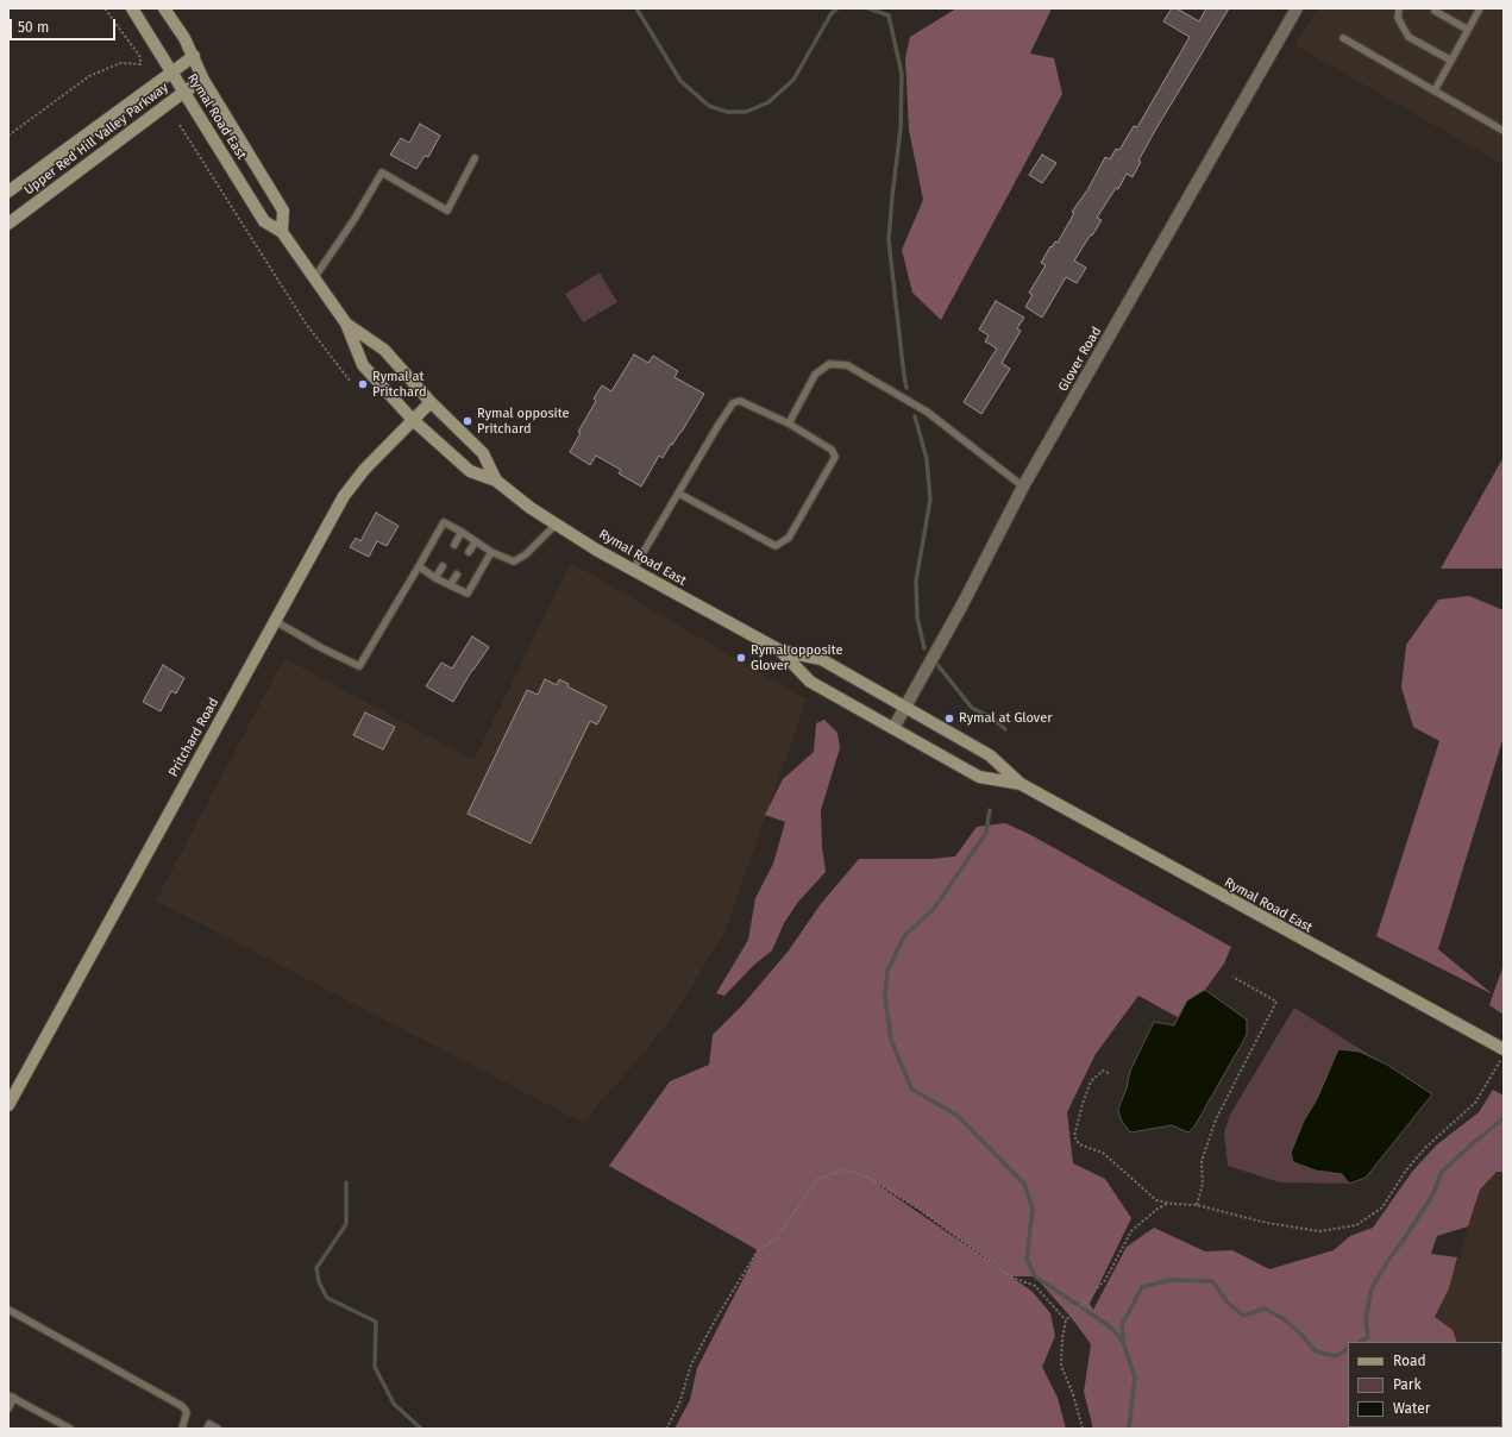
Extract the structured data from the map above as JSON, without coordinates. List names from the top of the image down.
{
  "streets": {
    "main road": ["Rymal Road East", "Upper Red Hill Valley Parkway", "Pritchard Road"],
    "street": ["Glover Road"]
  },
  "crossings": [
    ["Rymal Road East", "Upper Red Hill Valley Parkway"],
    ["Rymal Road East", "Glover Road"],
    ["Rymal Road East", "Pritchard Road"]
  ],
  "places": [
    "Rymal at Pritchard",
    "Rymal opposite Pritchard",
    "Rymal opposite Glover",
    "Rymal at Glover"
  ],
  "legend": ["Road", "Park", "Water"],
  "scale_bar": "50 m"
}
